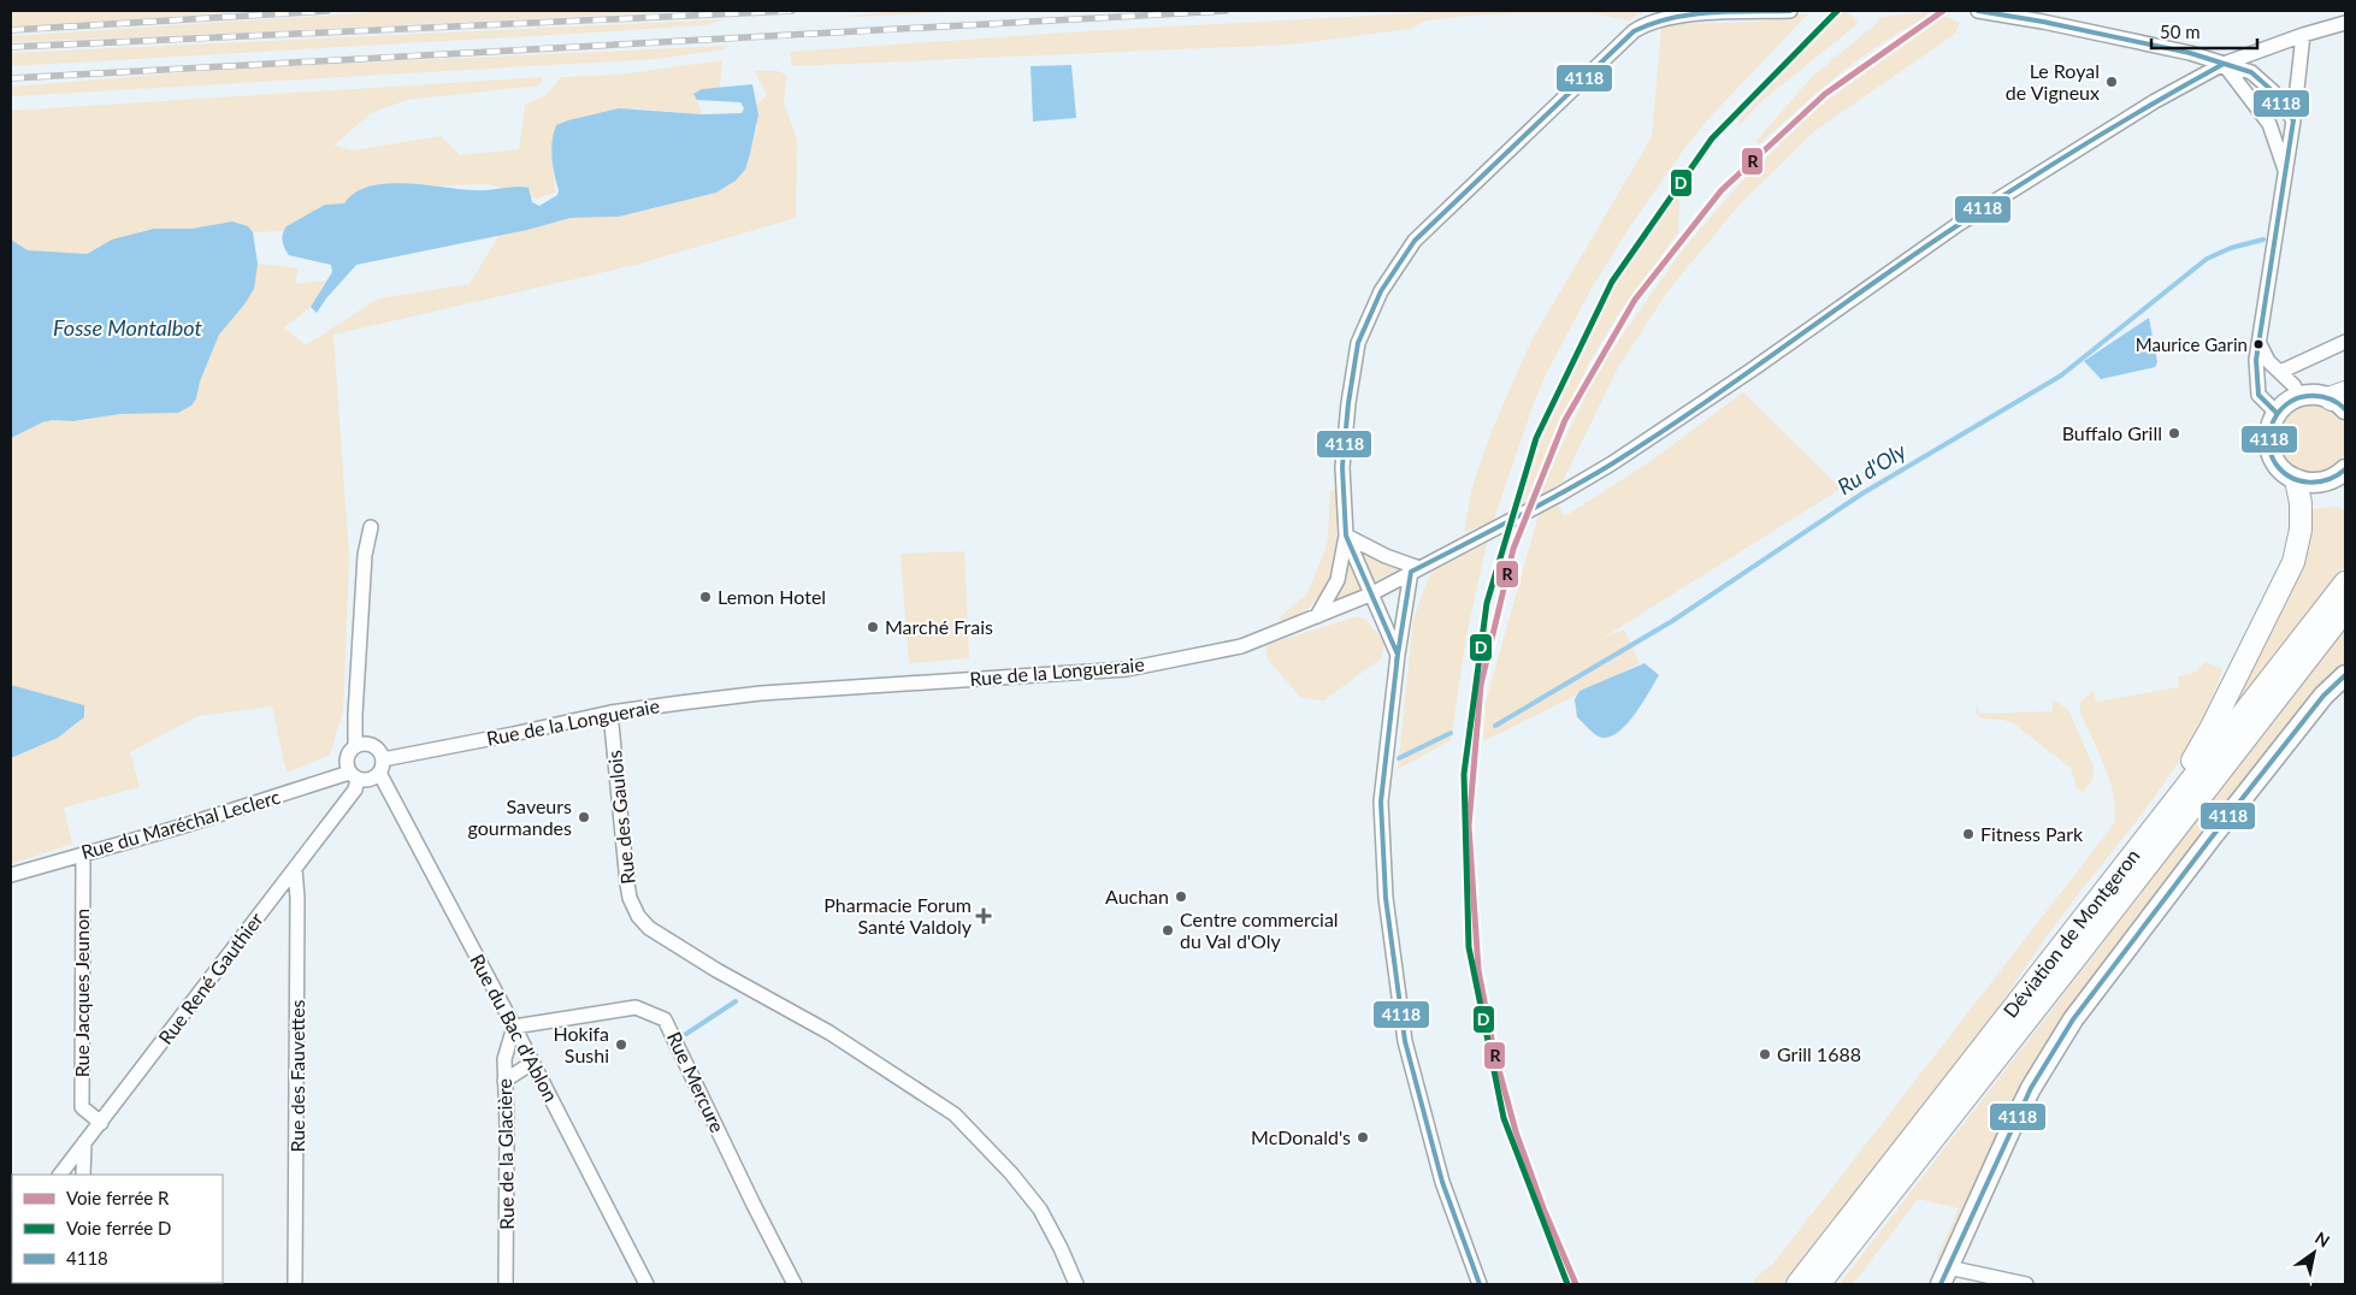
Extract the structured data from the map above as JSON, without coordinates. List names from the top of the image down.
{
  "streets": {
    "main road": ["Déviation de Montgeron"],
    "street": [
      "Rue de la Longueraie",
      "Rue des Gaulois",
      "Rue du Maréchal Leclerc",
      "Rue René Gauthier",
      "Rue Jacques Jeunon",
      "Rue du Bac d'Ablon",
      "Rue des Fauvettes",
      "Rue Mercure",
      "Rue de la Glacière"
    ]
  },
  "crossings": [
    ["Rue de la Longueraie", "Rue des Gaulois"],
    ["Rue de la Longueraie", "Rue du Maréchal Leclerc"],
    ["Rue de la Longueraie", "Rue René Gauthier"],
    ["Rue de la Longueraie", "Rue du Bac d'Ablon"],
    ["Rue du Maréchal Leclerc", "Rue René Gauthier"],
    ["Rue du Maréchal Leclerc", "Rue Jacques Jeunon"],
    ["Rue du Maréchal Leclerc", "Rue du Bac d'Ablon"],
    ["Rue René Gauthier", "Rue Jacques Jeunon"],
    ["Rue René Gauthier", "Rue du Bac d'Ablon"],
    ["Rue René Gauthier", "Rue des Fauvettes"],
    ["Rue du Bac d'Ablon", "Rue Mercure"],
    ["Rue du Bac d'Ablon", "Rue de la Glacière"],
    ["Rue Mercure", "Rue de la Glacière"]
  ],
  "water": ["Fosse Montalbot", "Ru d'Oly"],
  "places": {
    "other": [
      "Le Royal de Vigneux",
      "Maurice Garin",
      "Buffalo Grill",
      "Lemon Hotel",
      "Marché Frais",
      "Saveurs gourmandes",
      "Fitness Park",
      "Auchan",
      "Centre commercial du Val d'Oly",
      "Hokifa Sushi",
      "Grill 1688",
      "McDonald's"
    ],
    "health": ["Pharmacie Forum Santé Valdoly"]
  },
  "lines": ["rail line R", "rail line D", "transit line 4118"],
  "legend": ["Voie ferrée R", "Voie ferrée D", "4118"],
  "scale_bar": "50 m",
  "north": "top right"
}
